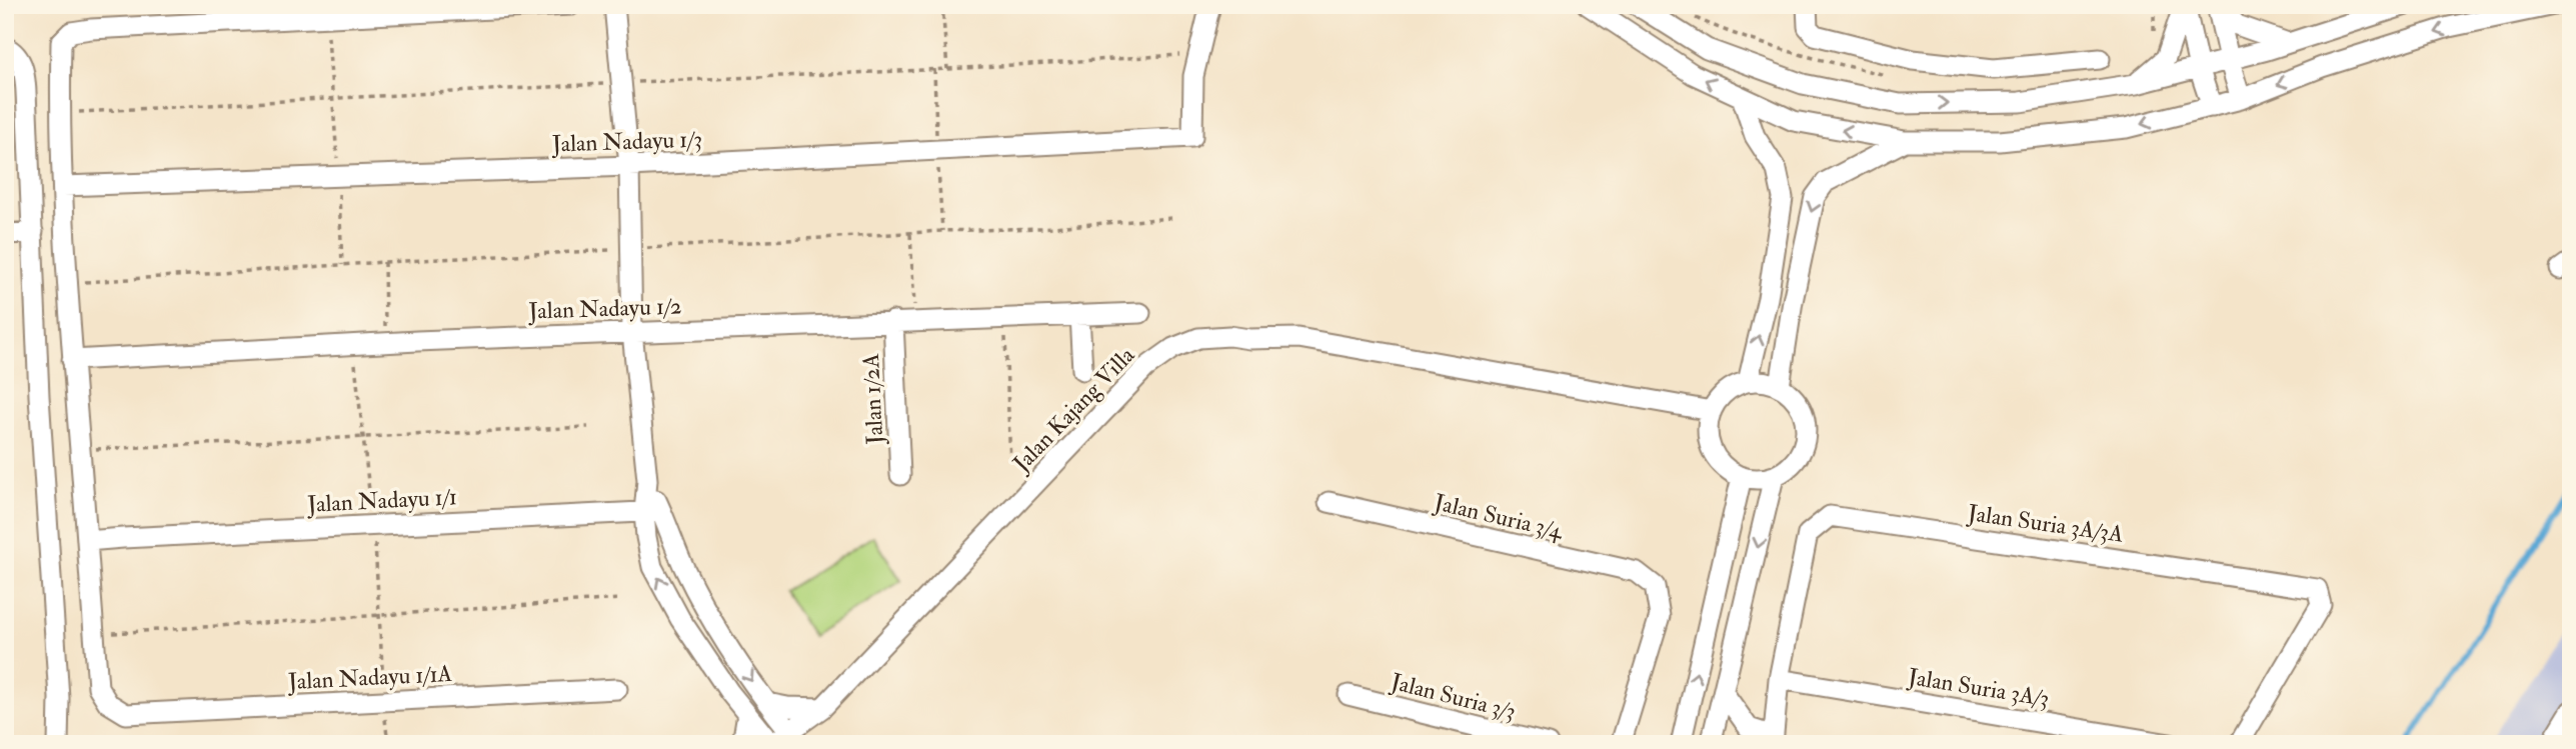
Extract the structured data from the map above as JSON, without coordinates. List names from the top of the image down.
{
  "streets": {
    "street": [
      "Jalan Nadayu 1/3",
      "Jalan Nadayu 1/2",
      "Jalan 1/2A",
      "Jalan Kajang Villa",
      "Jalan Nadayu 1/1",
      "Jalan Suria 3/4",
      "Jalan Suria 3A/3A",
      "Jalan Nadayu 1/1A",
      "Jalan Suria 3A/3",
      "Jalan Suria 3/3"
    ]
  },
  "crossings": [
    ["Jalan Nadayu 1/2", "Jalan 1/2A"],
    ["Jalan Suria 3A/3A", "Jalan Suria 3A/3"]
  ]
}
